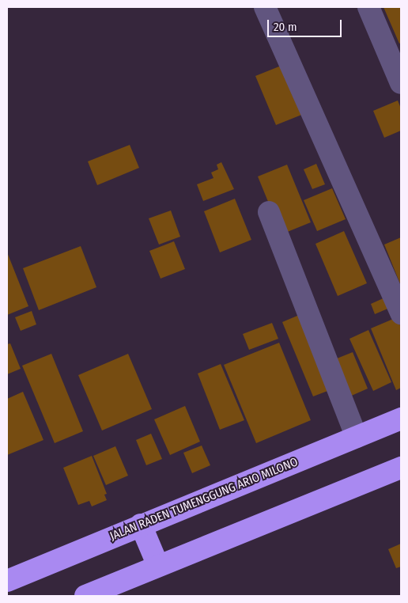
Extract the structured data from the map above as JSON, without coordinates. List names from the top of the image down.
{
  "streets": {
    "highway": ["JALAN RADEN TUMENGGUNG ARIO MILONO"]
  },
  "scale_bar": "20 m"
}
